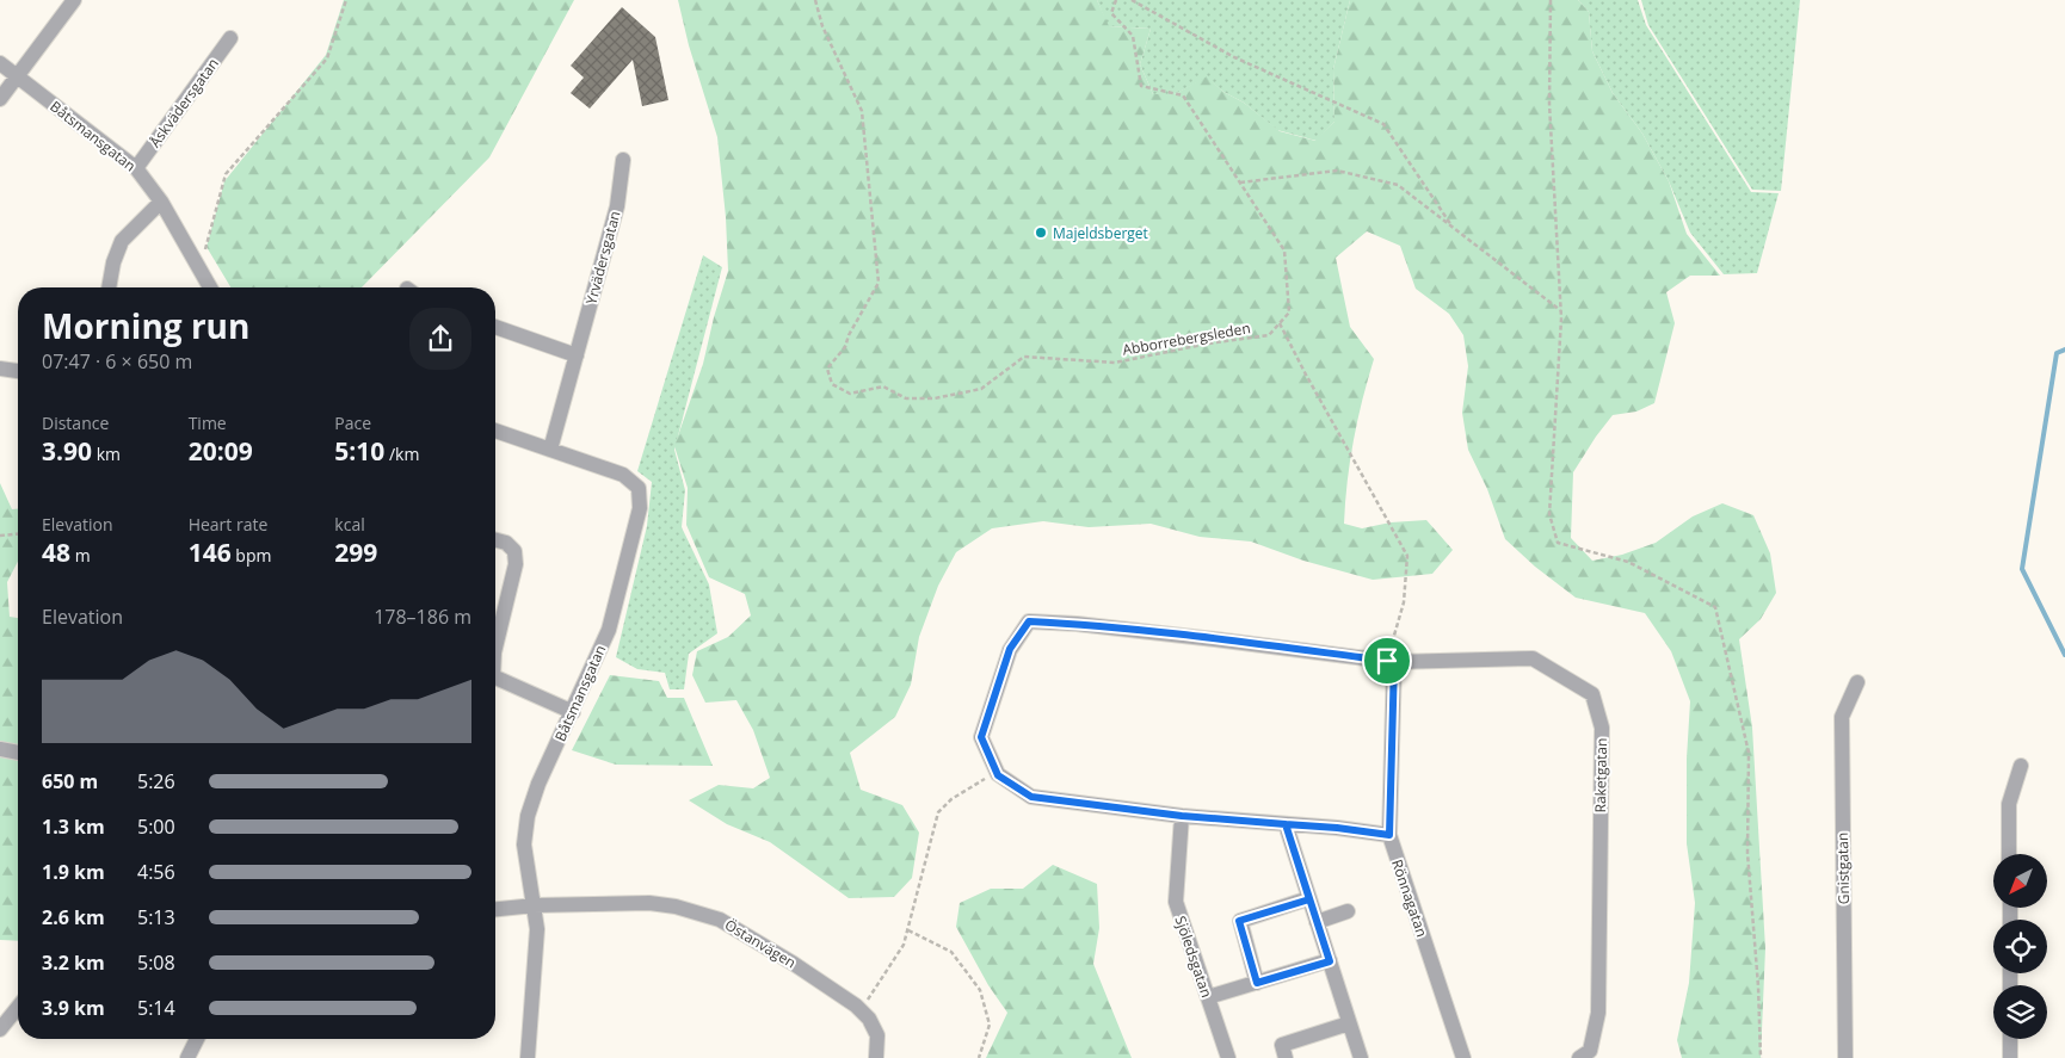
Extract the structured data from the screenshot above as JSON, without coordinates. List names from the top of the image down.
{
  "streets": {
    "street": [
      "Åskvädersgatan",
      "Båtsmansgatan",
      "Yrvädersgatan",
      "Raketgatan",
      "Gnistgatan",
      "Rönnagatan",
      "Östanvägen",
      "Sjöledsgatan"
    ],
    "path": ["Abborrebergsleden"]
  },
  "crossings": [
    ["Åskvädersgatan", "Båtsmansgatan"],
    ["Båtsmansgatan", "Yrvädersgatan"],
    ["Båtsmansgatan", "Östanvägen"],
    ["Raketgatan", "Rönnagatan"]
  ],
  "places": ["Majeldsberget"],
  "north": "bottom left",
  "page": {
    "heading": ["Morning run", "07:47 · 6 × 650 m"],
    "stats": [
      ["Distance", "3.90 km"],
      ["Time", "20:09"],
      ["Pace", "5:10 /km"],
      ["Elevation", "48 m"],
      ["Heart rate", "146 bpm"],
      ["kcal", "299"]
    ],
    "chart": ["Elevation", "178–186 m"],
    "list": [
      {
        "name": "650 m",
        "note": "5:26"
      },
      {
        "name": "1.3 km",
        "note": "5:00"
      },
      {
        "name": "1.9 km",
        "note": "4:56"
      },
      {
        "name": "2.6 km",
        "note": "5:13"
      },
      {
        "name": "3.2 km",
        "note": "5:08"
      },
      {
        "name": "3.9 km",
        "note": "5:14"
      }
    ]
  }
}
